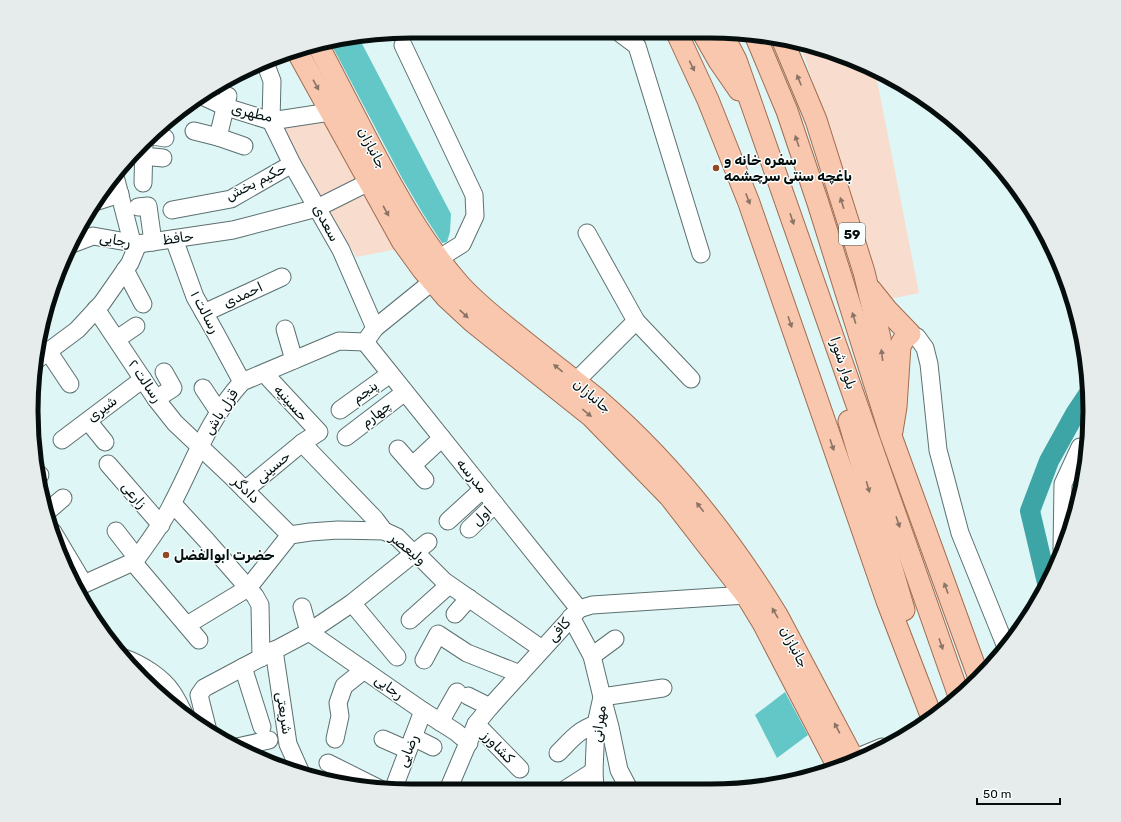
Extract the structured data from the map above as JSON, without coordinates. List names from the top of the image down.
{
  "streets": {
    "main road": ["جانبازان", "59", "بلوار شورا"],
    "street": [
      "مطهری",
      "حکیم بخش",
      "سعدی",
      "حافظ",
      "رجایی",
      "احمدی",
      "رسالت ۱",
      "رسالت ۲",
      "پنجم",
      "حسینیه",
      "شیری",
      "قزل باش",
      "چهارم",
      "حسینی",
      "مدرسه",
      "دادگر",
      "زارعی",
      "اول",
      "ولیعصر",
      "کافی",
      "شریعتی",
      "مهرانی",
      "کشاورز",
      "رضایی"
    ]
  },
  "crossings": [
    ["مطهری", "جانبازان"],
    ["مطهری", "سعدی"],
    ["جانبازان", "حافظ"],
    ["جانبازان", "کافی"],
    ["حکیم بخش", "سعدی"],
    ["سعدی", "حافظ"],
    ["59", "بلوار شورا"],
    ["حافظ", "رجایی"],
    ["حافظ", "رسالت ۱"],
    ["رجایی", "کافی"],
    ["رجایی", "رضایی"],
    ["احمدی", "رسالت ۱"],
    ["رسالت ۱", "قزل باش"],
    ["رسالت ۲", "شیری"],
    ["رسالت ۲", "قزل باش"],
    ["رسالت ۲", "دادگر"],
    ["پنجم", "مدرسه"],
    ["حسینیه", "قزل باش"],
    ["حسینیه", "حسینی"],
    ["قزل باش", "مدرسه"],
    ["قزل باش", "دادگر"],
    ["قزل باش", "زارعی"],
    ["قزل باش", "شریعتی"],
    ["چهارم", "مدرسه"],
    ["حسینی", "دادگر"],
    ["مدرسه", "اول"],
    ["مدرسه", "کافی"],
    ["مدرسه", "مهرانی"],
    ["دادگر", "ولیعصر"],
    ["ولیعصر", "کافی"],
    ["کافی", "مهرانی"],
    ["کافی", "کشاورز"]
  ],
  "places": ["سفره خانه و باغچه سنتی سرچشمه", "حضرت ابوالفضل"],
  "scale_bar": "50 m"
}
